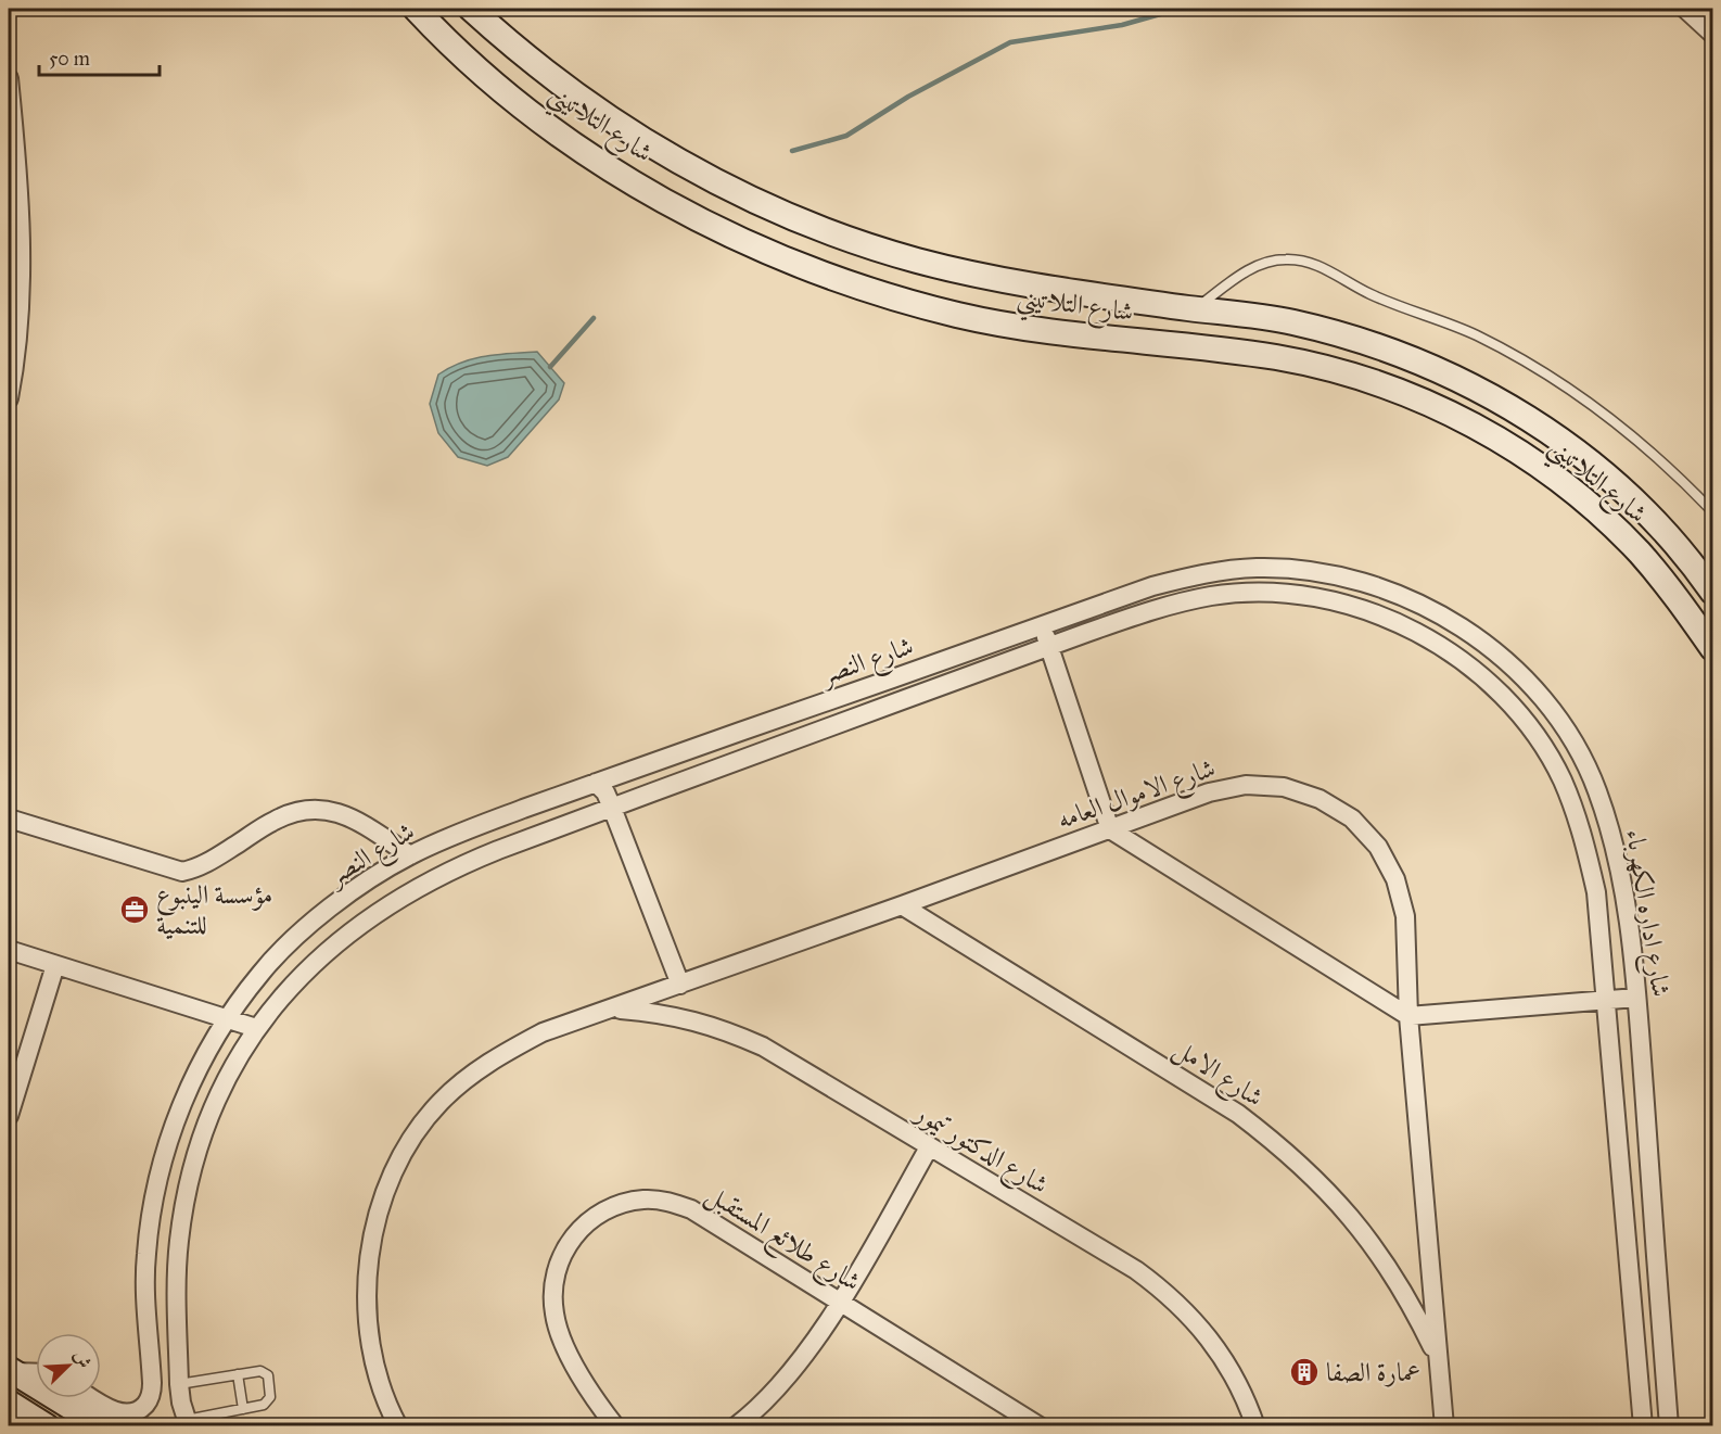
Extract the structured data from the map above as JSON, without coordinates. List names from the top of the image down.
{
  "streets": {
    "main road": ["شارع التلاتيني"],
    "street": [
      "شارع النصر",
      "شارع الاموال العامه",
      "شارع اداره الكهرباء",
      "شارع الامل",
      "شارع الدكتور تيمور",
      "شارع طلائع المستقبل"
    ]
  },
  "crossings": [
    ["شارع النصر", "شارع اداره الكهرباء"],
    ["شارع الاموال العامه", "شارع الامل"],
    ["شارع الاموال العامه", "شارع الدكتور تيمور"]
  ],
  "places": {
    "office": ["مؤسسة الينبوع للتنمية"],
    "building": ["عمارة الصفا"]
  },
  "scale_bar": "50 m",
  "north": "top right"
}
